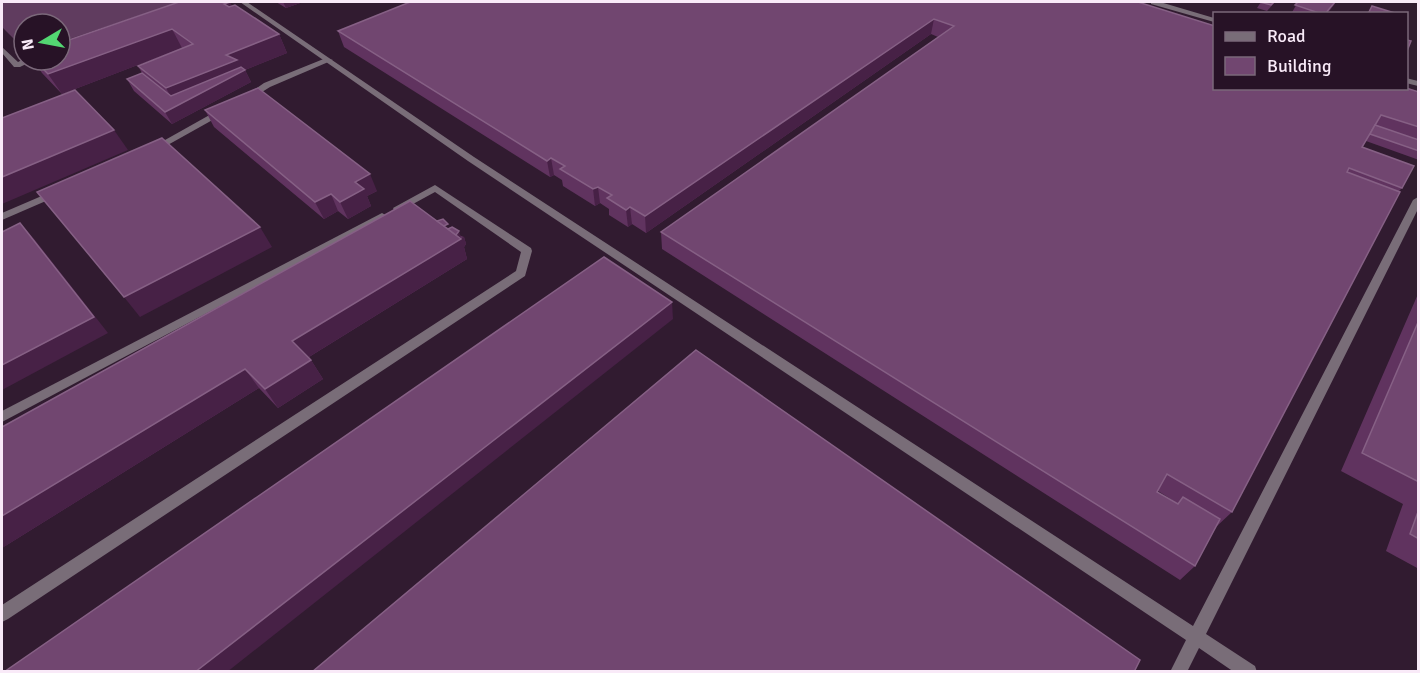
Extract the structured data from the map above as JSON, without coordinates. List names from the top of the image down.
{
  "legend": ["Road", "Building"],
  "north": "left"
}
